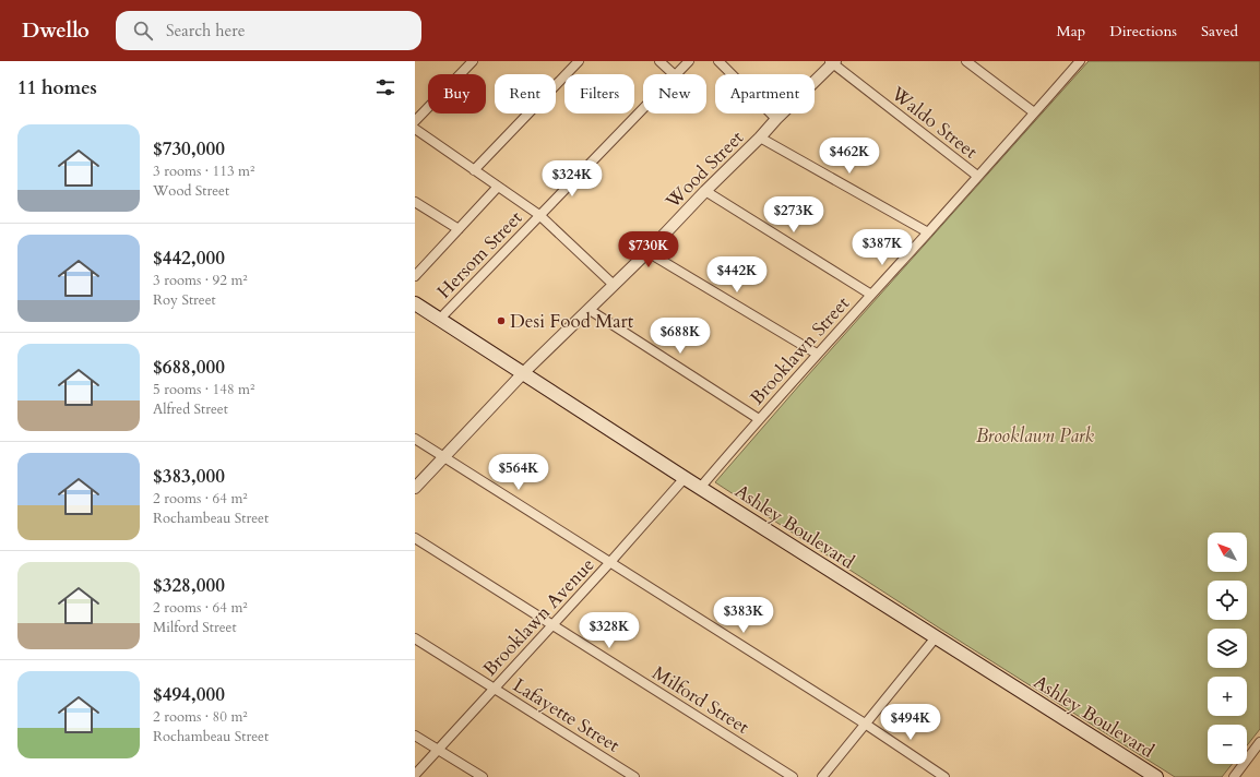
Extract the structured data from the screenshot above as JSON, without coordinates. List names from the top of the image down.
{
  "streets": {
    "main road": ["Ashley Boulevard"],
    "street": [
      "Waldo Street",
      "Wood Street",
      "Hersom Street",
      "Brooklawn Street",
      "Brooklawn Avenue",
      "Milford Street",
      "Lafayette Street"
    ]
  },
  "crossings": [
    ["Waldo Street", "Wood Street"],
    ["Waldo Street", "Brooklawn Street"],
    ["Wood Street", "Ashley Boulevard"],
    ["Hersom Street", "Ashley Boulevard"],
    ["Brooklawn Street", "Ashley Boulevard"],
    ["Ashley Boulevard", "Brooklawn Avenue"],
    ["Brooklawn Avenue", "Milford Street"],
    ["Brooklawn Avenue", "Lafayette Street"]
  ],
  "parks": ["Brooklawn Park"],
  "places": ["Desi Food Mart"],
  "north": "top left",
  "page": {
    "header": "Dwello",
    "search": "Search here",
    "nav": ["Map", "Directions", "Saved"],
    "heading": "11 homes",
    "chip": [
      "Buy",
      "Rent",
      "Filters",
      "New",
      "Apartment"
    ],
    "list": [
      {
        "name": "$730,000",
        "note": "3 rooms · 113 m² · Wood Street"
      },
      {
        "name": "$442,000",
        "note": "3 rooms · 92 m² · Roy Street"
      },
      {
        "name": "$688,000",
        "note": "5 rooms · 148 m² · Alfred Street"
      },
      {
        "name": "$383,000",
        "note": "2 rooms · 64 m² · Rochambeau Street"
      },
      {
        "name": "$328,000",
        "note": "2 rooms · 64 m² · Milford Street"
      },
      {
        "name": "$494,000",
        "note": "2 rooms · 80 m² · Rochambeau Street"
      }
    ],
    "price": [
      "$462K",
      "$324K",
      "$273K",
      "$387K",
      "$730K",
      "$442K",
      "$688K",
      "$564K",
      "$383K",
      "$328K",
      "$494K"
    ],
    "map_buttons": ["+", "−"]
  }
}
